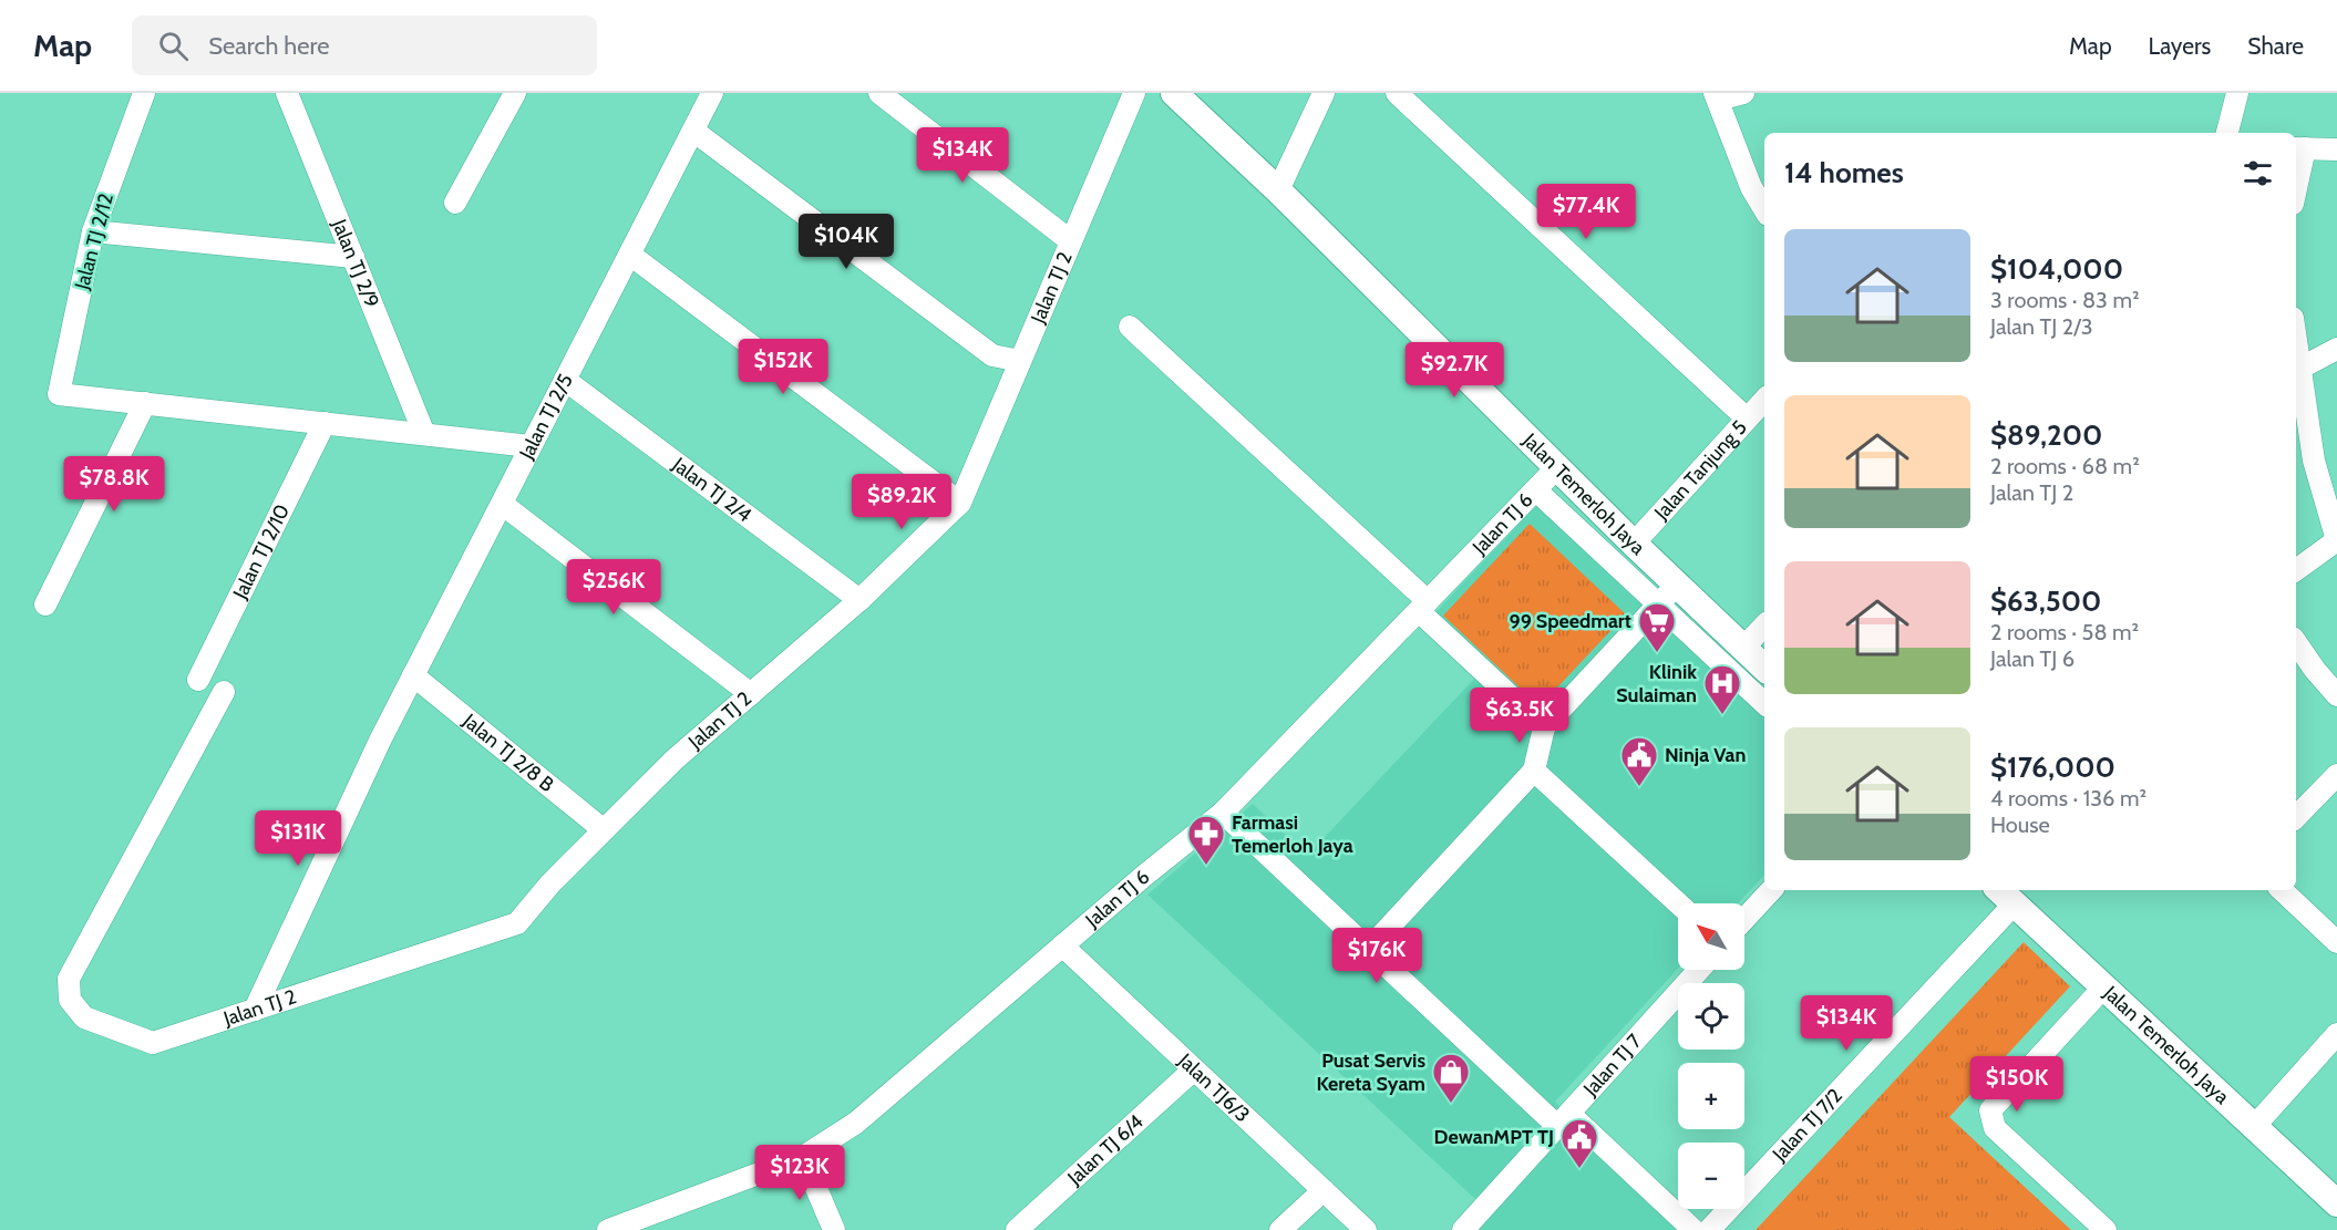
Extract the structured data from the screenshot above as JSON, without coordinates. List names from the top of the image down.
{
  "streets": {
    "street": [
      "Jalan TJ 2/12",
      "Jalan TJ 2/9",
      "Jalan TJ 2",
      "Jalan TJ 2/5",
      "Jalan Tanjung 5",
      "Jalan TJ 2/4",
      "Jalan Temerloh Jaya",
      "Jalan TJ 6",
      "Jalan TJ 2/10",
      "Jalan TJ 2/8 B",
      "Jalan TJ 7",
      "Jalan TJ6/3",
      "Jalan TJ 7/2",
      "Jalan TJ 6/4"
    ]
  },
  "crossings": [
    ["Jalan TJ 2", "Jalan TJ 2/5"],
    ["Jalan TJ 2", "Jalan TJ 2/4"],
    ["Jalan TJ 2", "Jalan TJ 2/8 B"],
    ["Jalan TJ 2/5", "Jalan TJ 2/4"],
    ["Jalan TJ 2/5", "Jalan TJ 2/8 B"],
    ["Jalan Tanjung 5", "Jalan Temerloh Jaya"],
    ["Jalan Temerloh Jaya", "Jalan TJ 6"],
    ["Jalan Temerloh Jaya", "Jalan TJ 7/2"],
    ["Jalan TJ 6", "Jalan TJ6/3"],
    ["Jalan TJ6/3", "Jalan TJ 6/4"]
  ],
  "places": {
    "supermarket": ["99 Speedmart"],
    "hospital": ["Klinik Sulaiman"],
    "public building": ["Ninja Van", "DewanMPT TJ"],
    "pharmacy": ["Farmasi Temerloh Jaya"],
    "shop": ["Pusat Servis Kereta Syam"]
  },
  "north": "top left",
  "page": {
    "header": "Map",
    "search": "Search here",
    "nav": ["Map", "Layers", "Share"],
    "price": [
      "$134K",
      "$77.4K",
      "$104K",
      "$152K",
      "$92.7K",
      "$78.8K",
      "$89.2K",
      "$256K",
      "$63.5K",
      "$131K",
      "$176K",
      "$134K",
      "$150K",
      "$123K"
    ],
    "heading": "14 homes",
    "list": [
      {
        "name": "$104,000",
        "note": "3 rooms · 83 m² · Jalan TJ 2/3"
      },
      {
        "name": "$89,200",
        "note": "2 rooms · 68 m² · Jalan TJ 2"
      },
      {
        "name": "$63,500",
        "note": "2 rooms · 58 m² · Jalan TJ 6"
      },
      {
        "name": "$176,000",
        "note": "4 rooms · 136 m² · House"
      }
    ],
    "map_buttons": ["+", "−"]
  }
}
